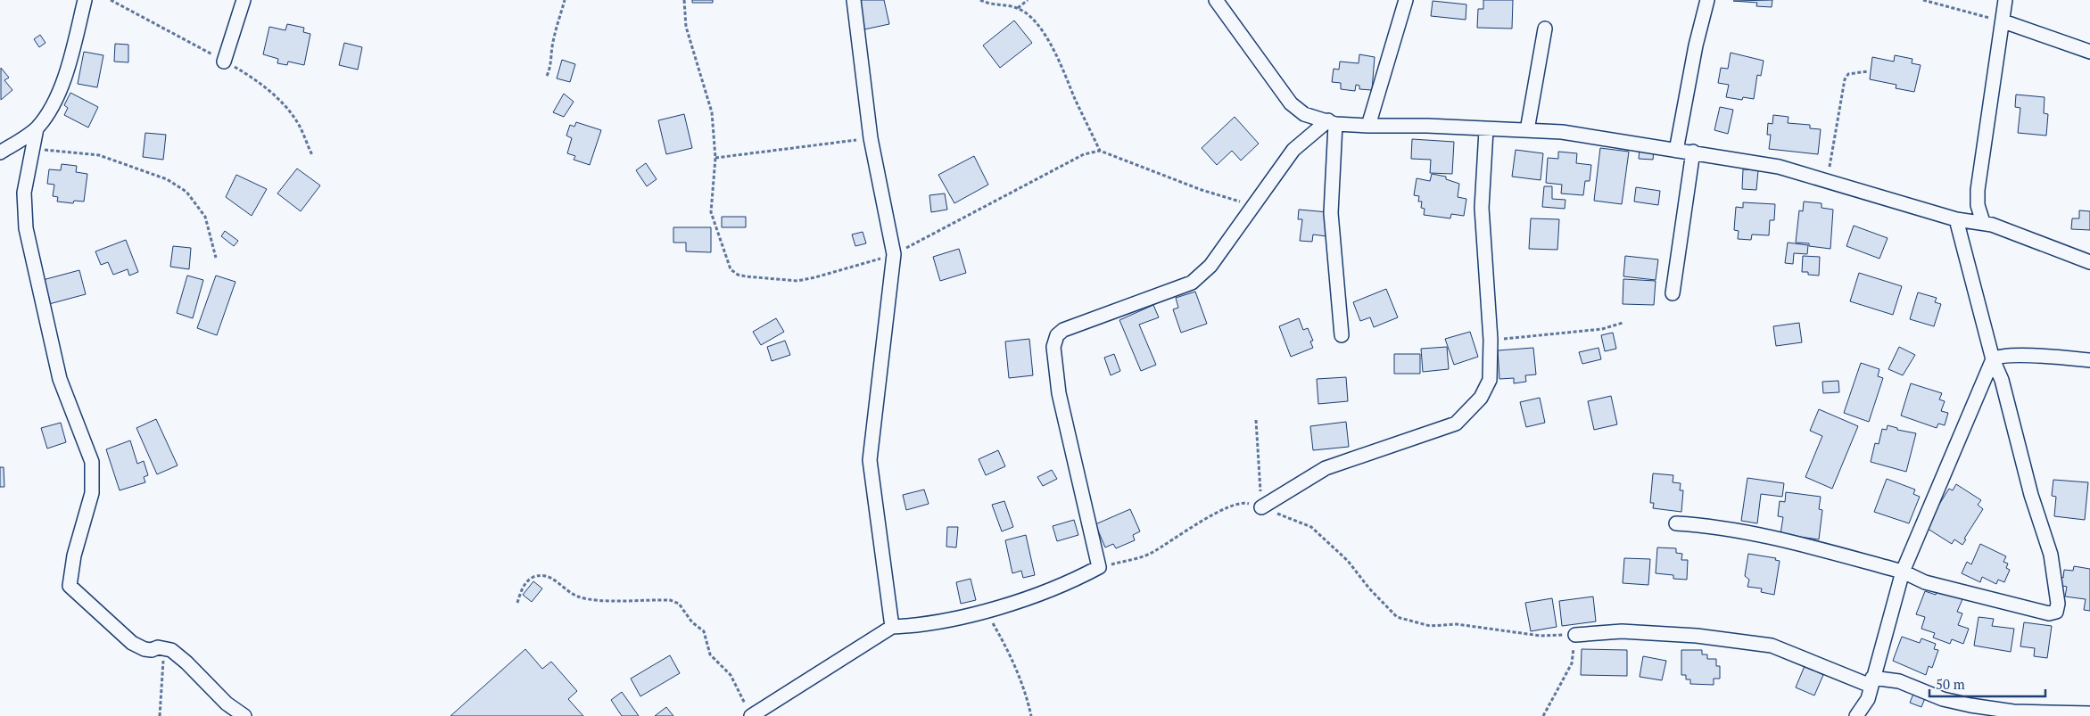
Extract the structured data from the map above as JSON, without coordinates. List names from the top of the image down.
{
  "scale_bar": "50 m"
}
